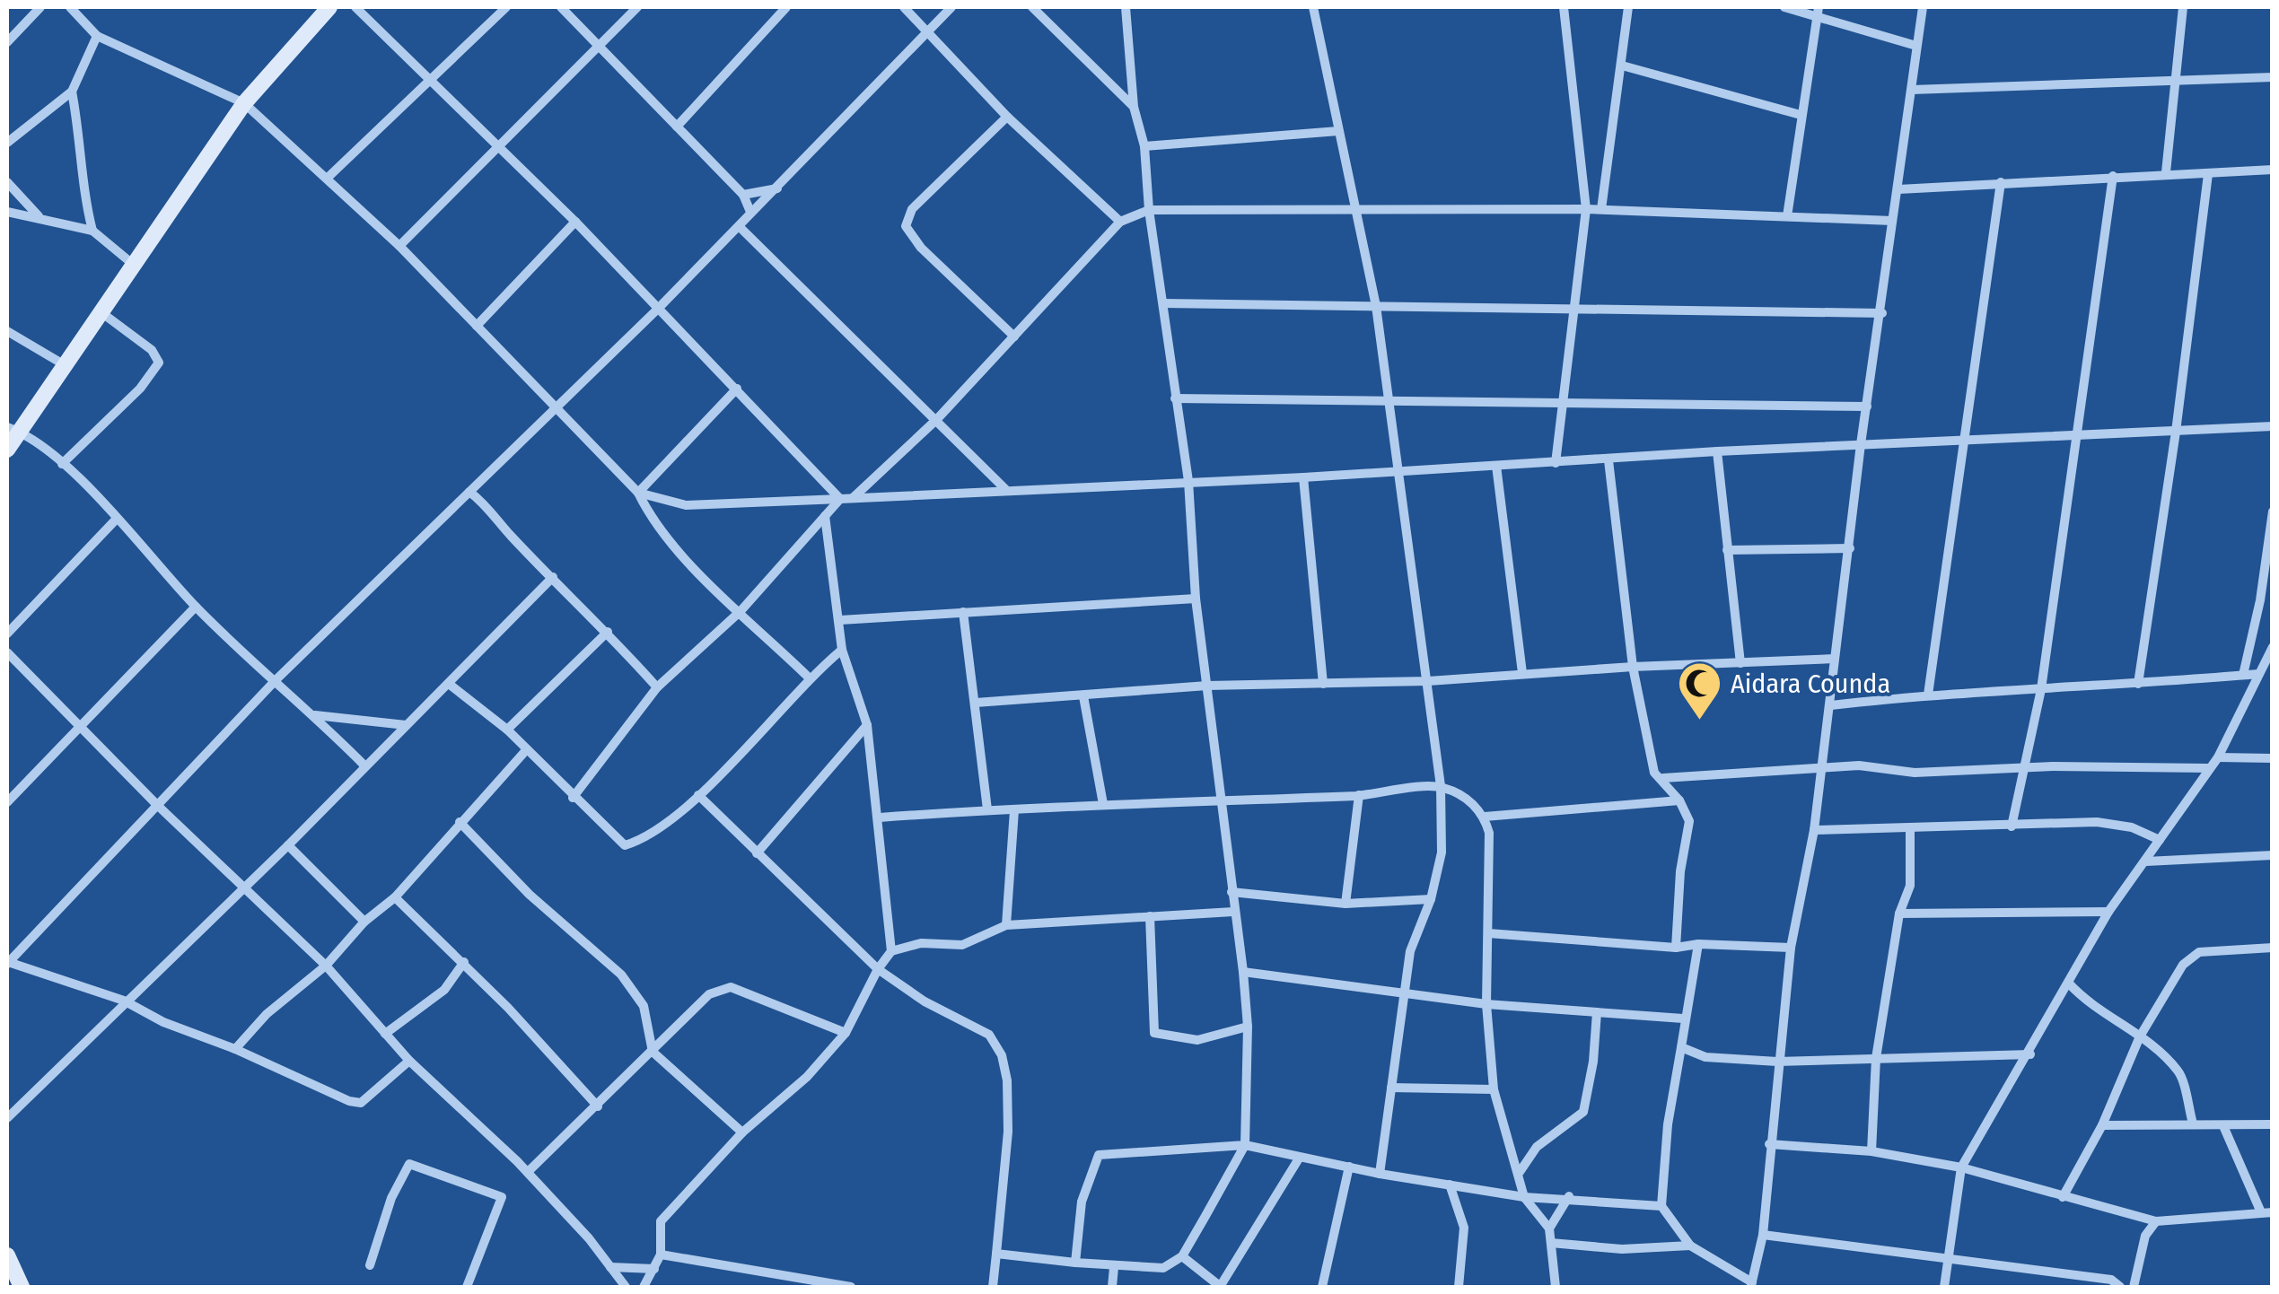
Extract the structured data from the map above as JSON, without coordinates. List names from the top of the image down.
{
  "places": {
    "mosque": ["Aidara Counda"]
  }
}
